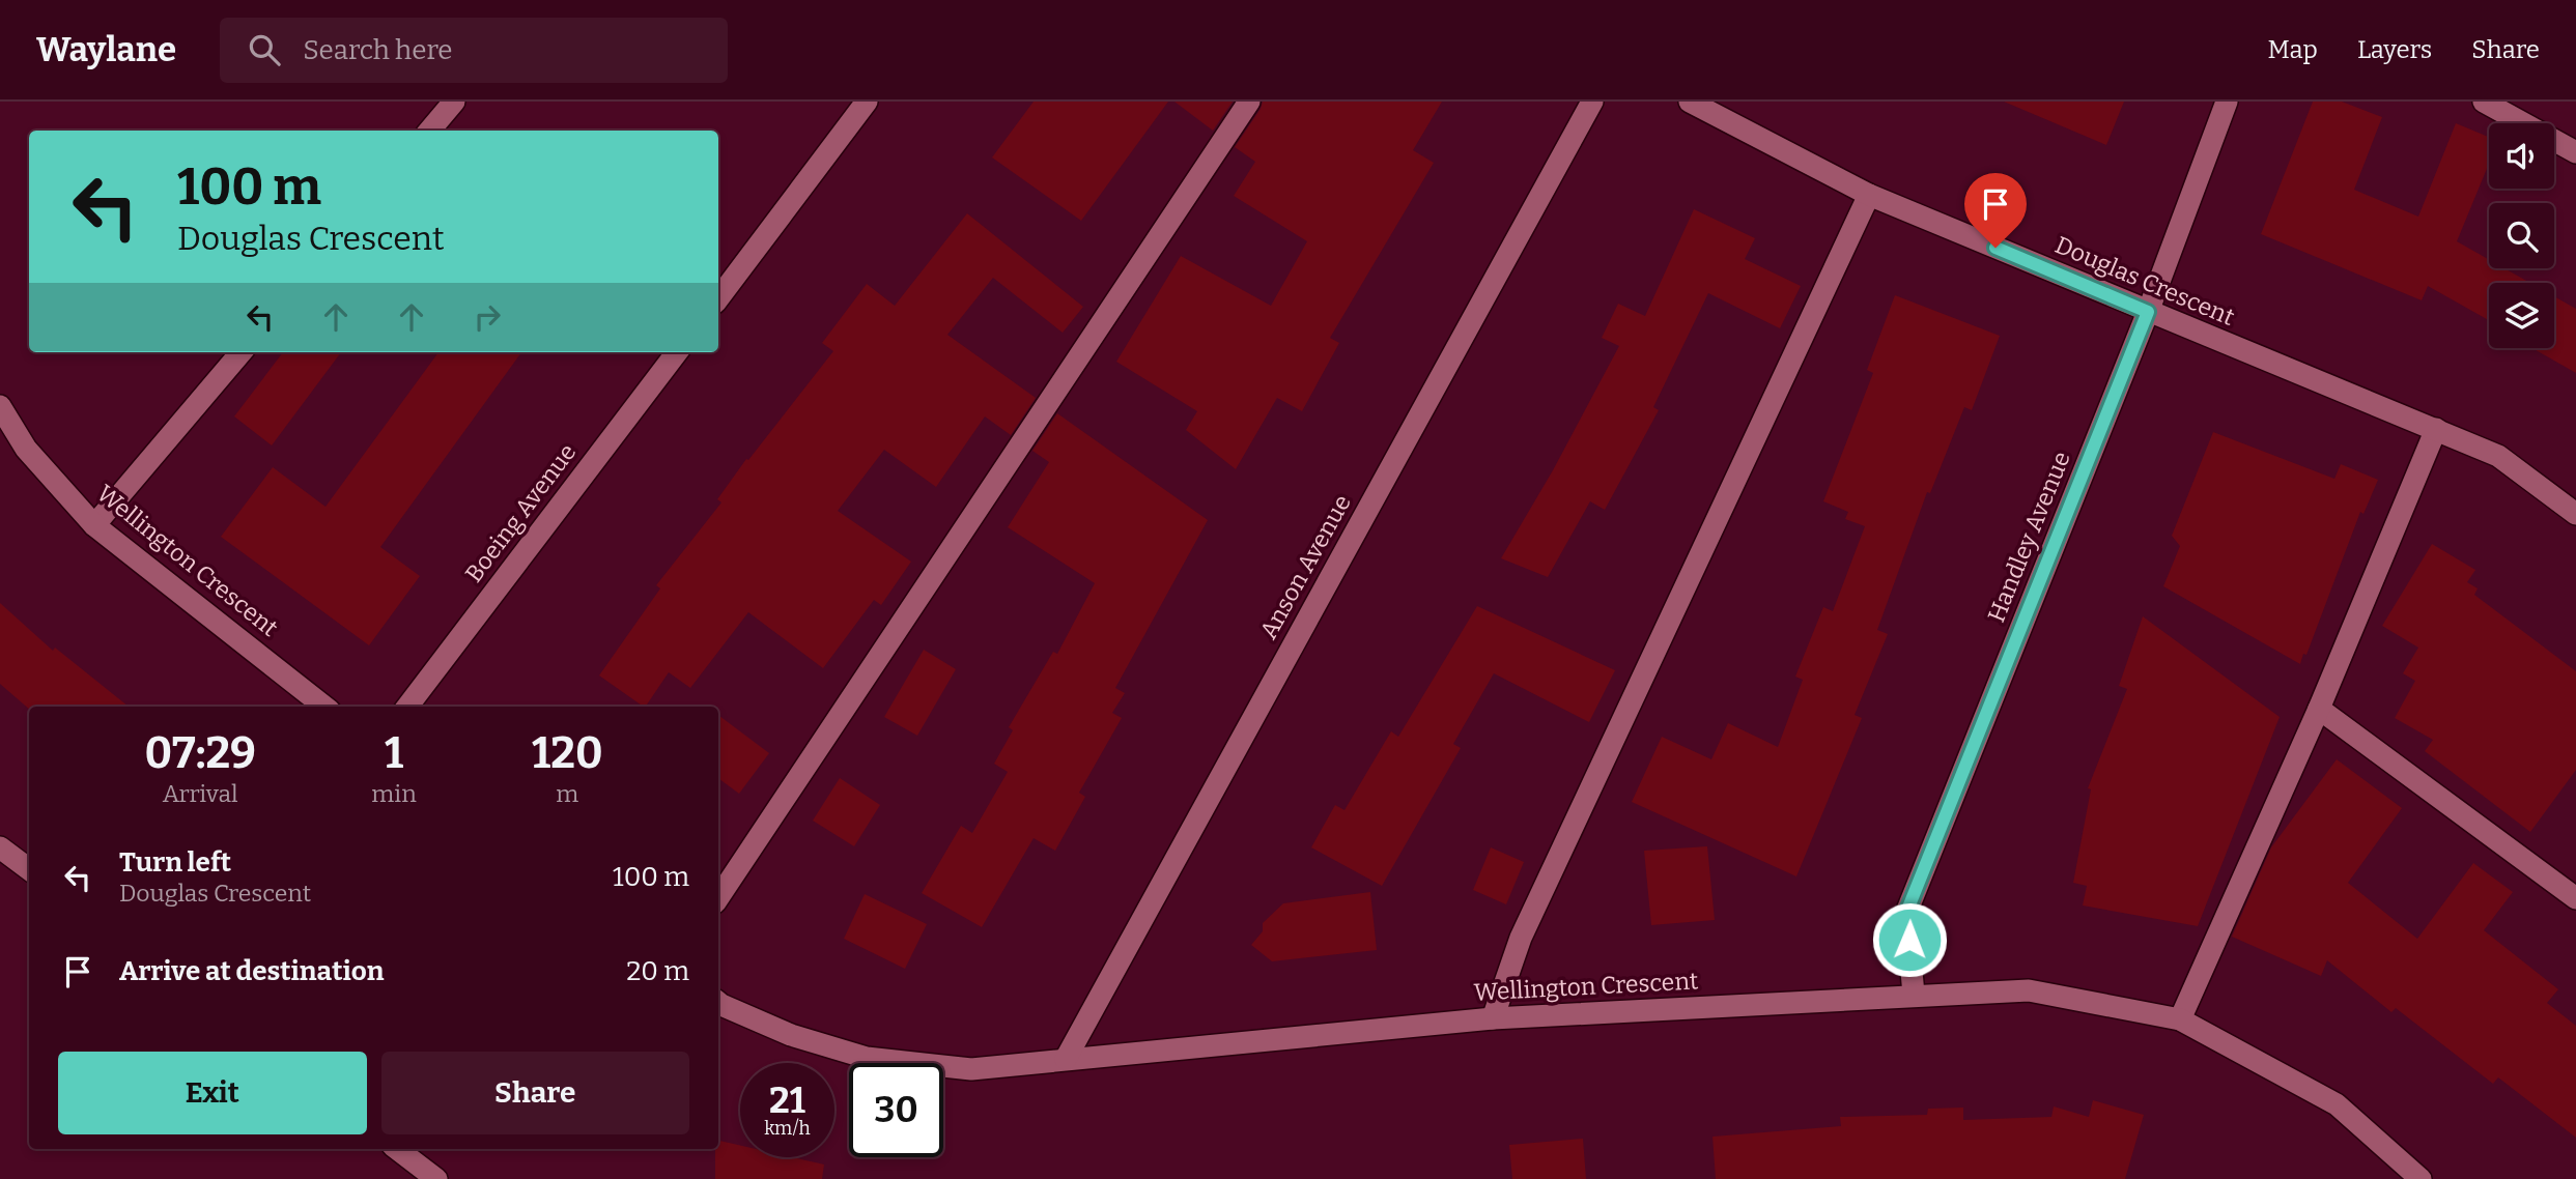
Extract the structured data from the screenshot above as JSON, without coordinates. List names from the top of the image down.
{
  "streets": {
    "street": [
      "Douglas Crescent",
      "Boeing Avenue",
      "Handley Avenue",
      "Wellington Crescent",
      "Anson Avenue"
    ]
  },
  "crossings": [
    ["Douglas Crescent", "Handley Avenue"],
    ["Handley Avenue", "Wellington Crescent"],
    ["Wellington Crescent", "Anson Avenue"]
  ],
  "page": {
    "header": "Waylane",
    "search": "Search here",
    "nav": ["Map", "Layers", "Share"],
    "turn": ["100 m", "Douglas Crescent"],
    "eta": [
      "07:29",
      "Arrival",
      "1",
      "min",
      "120",
      "m"
    ],
    "list": [
      {
        "name": "Turn left",
        "note": "Douglas Crescent",
        "value": "100 m"
      },
      {
        "name": "Arrive at destination",
        "value": "20 m"
      }
    ],
    "buttons": ["Exit", "Share"],
    "speed": "21 km/h",
    "limit": "30"
  }
}
